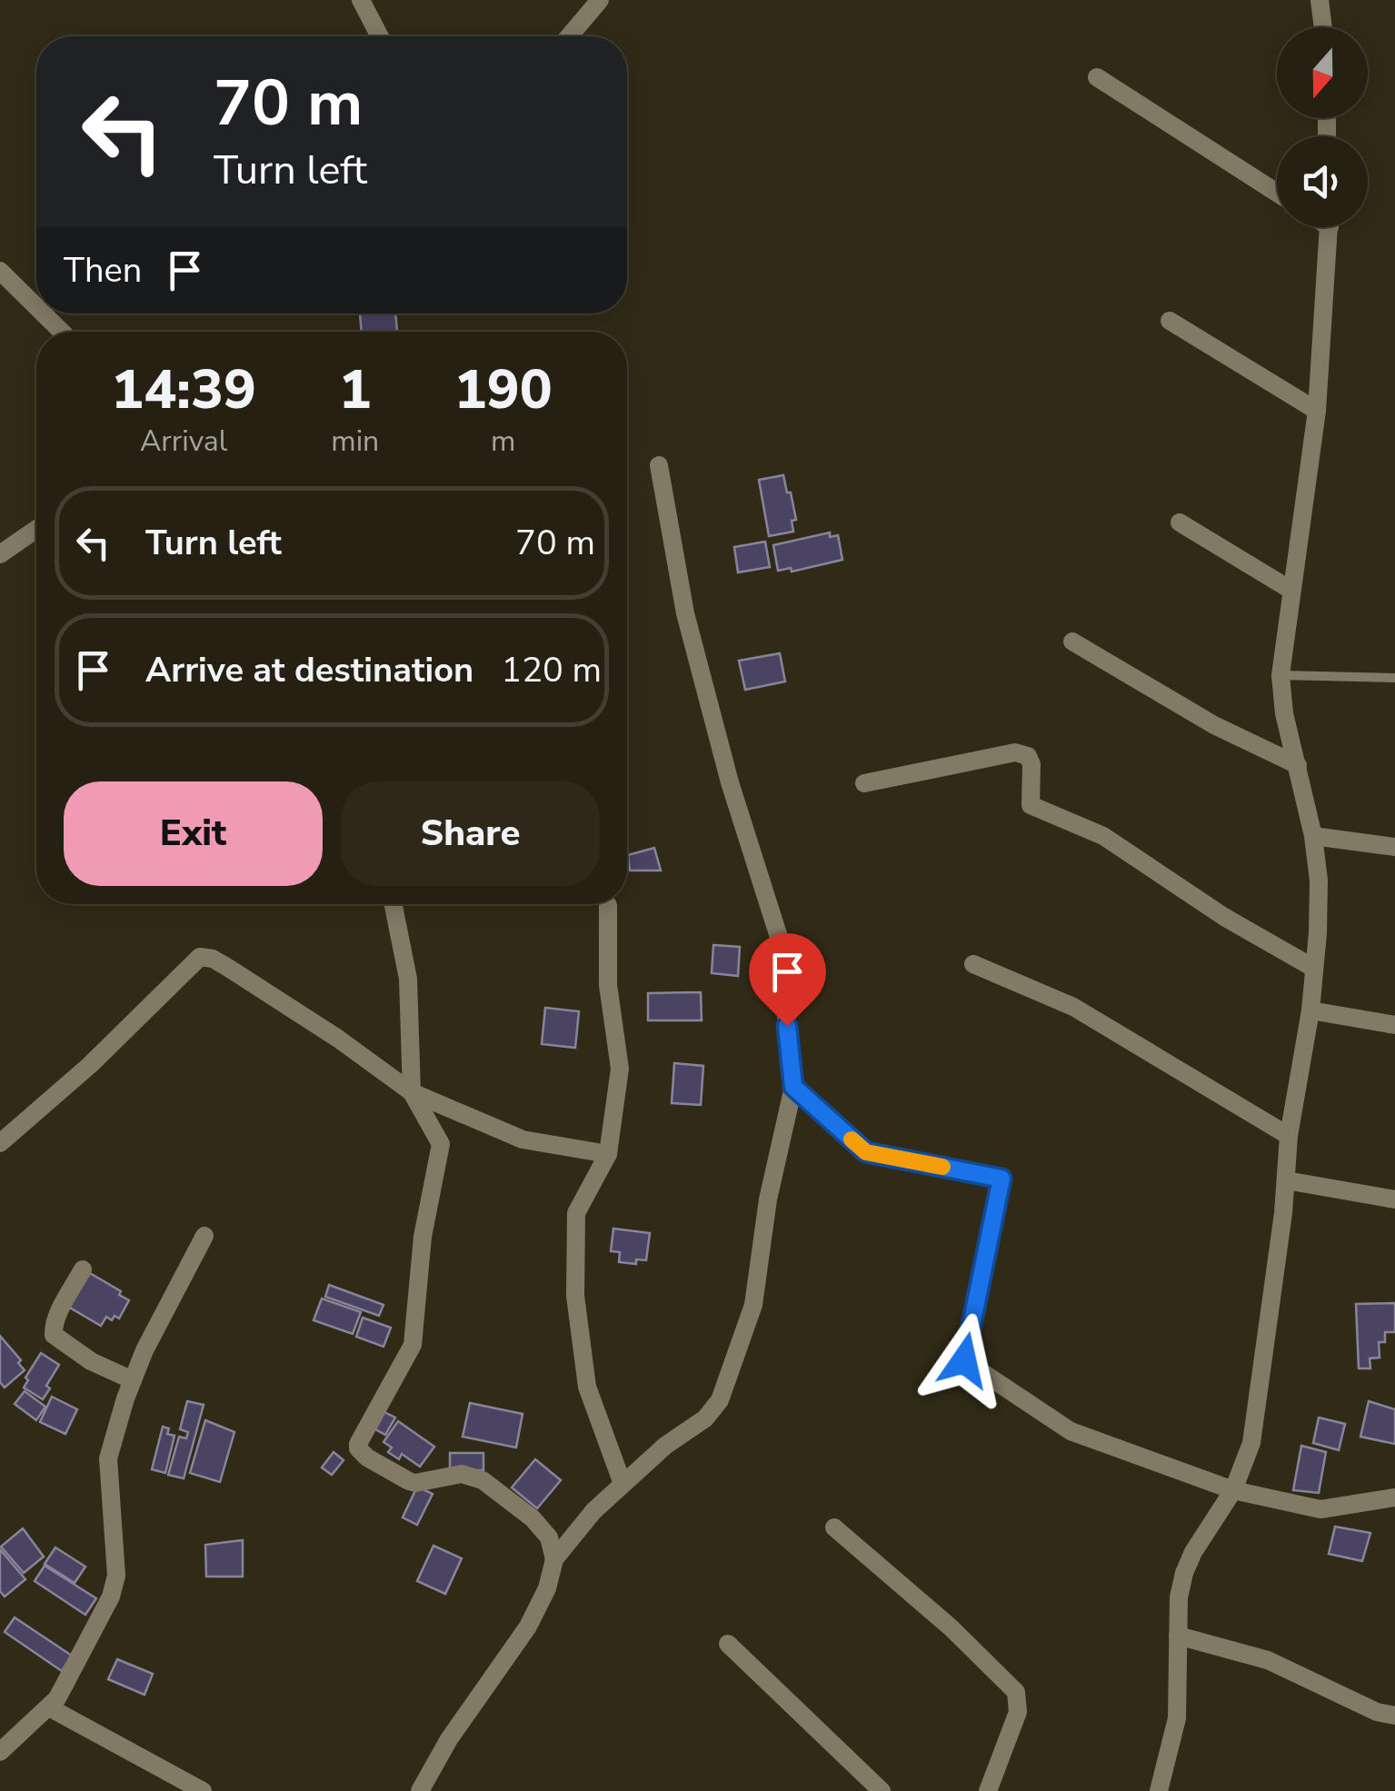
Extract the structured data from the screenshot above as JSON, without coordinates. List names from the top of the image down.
{
  "north": "bottom",
  "page": {
    "turn": ["70 m", "Turn left"],
    "then": "Then",
    "eta": [
      "14:39",
      "Arrival",
      "1",
      "min",
      "190",
      "m"
    ],
    "list": [
      {
        "name": "Turn left",
        "value": "70 m"
      },
      {
        "name": "Arrive at destination",
        "value": "120 m"
      }
    ],
    "buttons": ["Exit", "Share"]
  }
}
